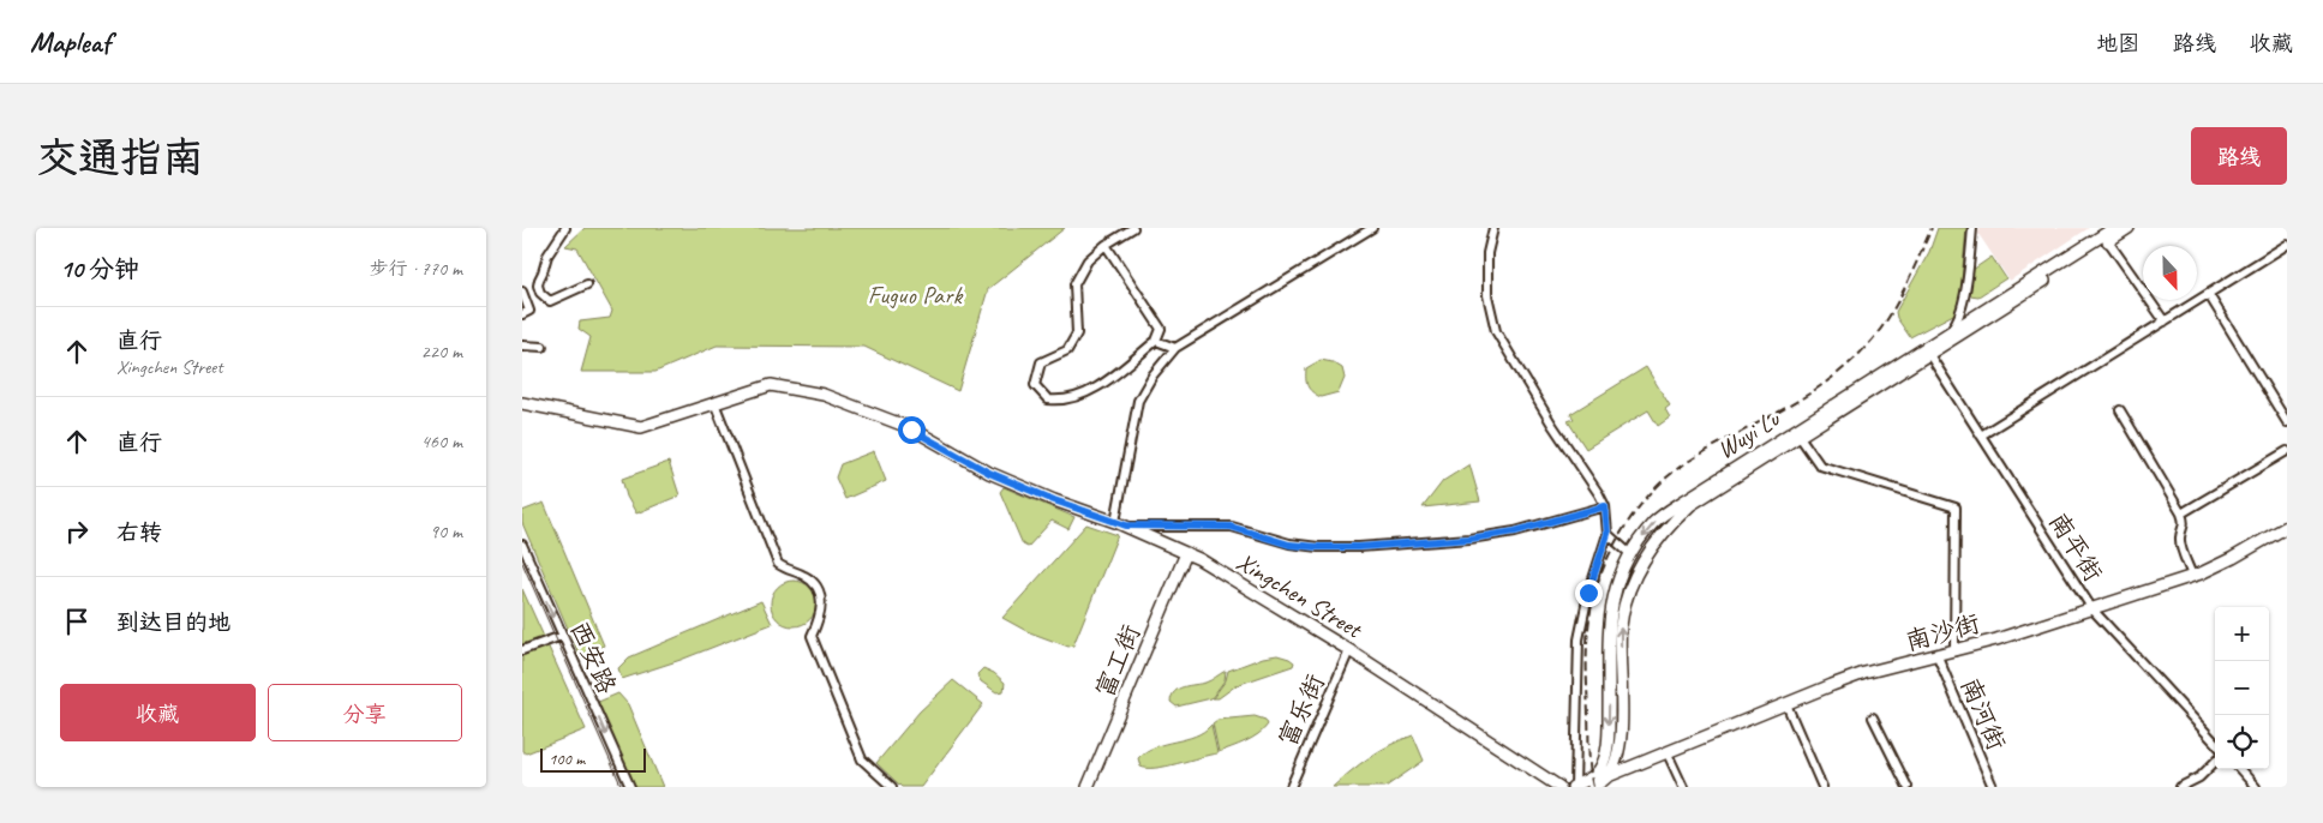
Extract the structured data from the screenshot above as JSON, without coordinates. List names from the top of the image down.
{
  "streets": {
    "street": [
      "Wuyi Lu",
      "南平街",
      "Xingchen Street",
      "南沙街",
      "西安路",
      "富工街",
      "富乐街",
      "南河街"
    ]
  },
  "crossings": [
    ["Wuyi Lu", "南平街"],
    ["Wuyi Lu", "南沙街"],
    ["南平街", "南沙街"],
    ["Xingchen Street", "富工街"],
    ["Xingchen Street", "富乐街"],
    ["南沙街", "南河街"]
  ],
  "one_way": ["西安路"],
  "parks": ["Fuguo Park"],
  "scale_bar": "100 m",
  "north": "bottom",
  "page": {
    "header": "Mapleaf",
    "nav": ["地图", "路线", "收藏"],
    "buttons": [
      "路线",
      ["收藏", "分享"]
    ],
    "title": "交通指南",
    "heading": ["10 分钟", "步行 · 770 m"],
    "list": [
      ["直行", "Xingchen Street", "220 m"],
      ["直行", "460 m"],
      ["右转", "90 m"],
      "到达目的地"
    ],
    "map_buttons": ["+", "−"],
    "scale": "100 m"
  }
}
